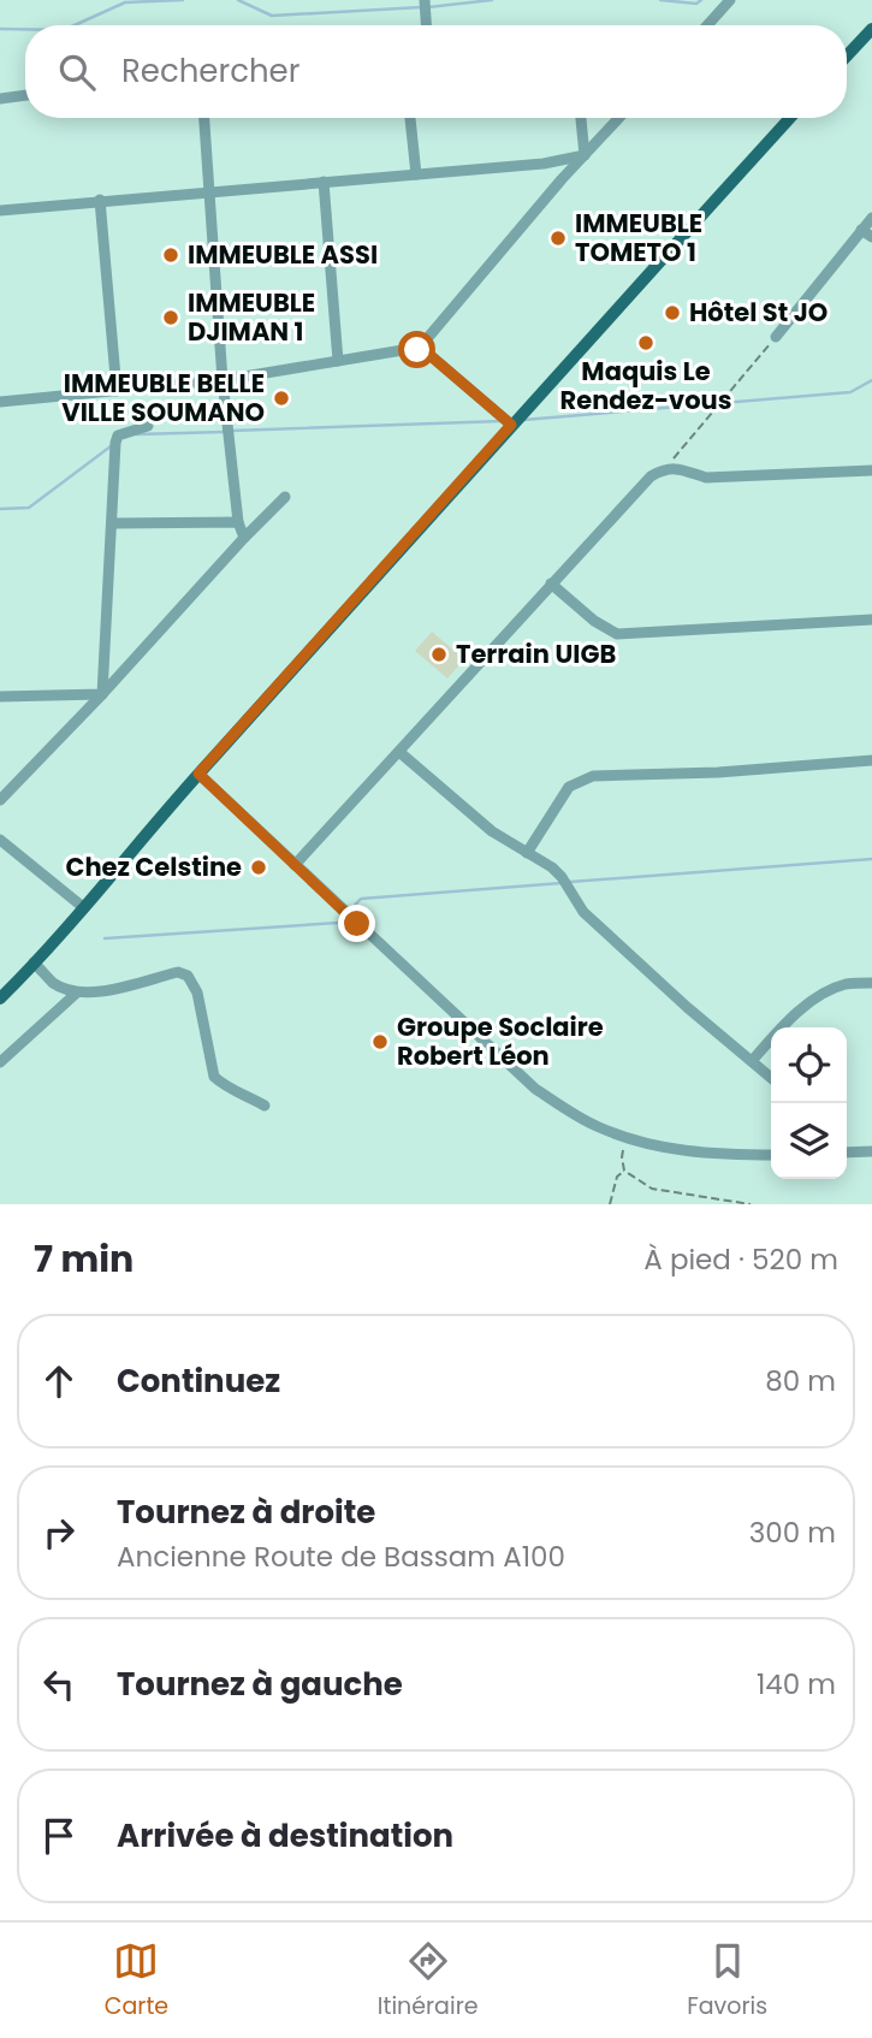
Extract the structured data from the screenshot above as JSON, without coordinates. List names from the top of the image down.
{
  "places": [
    "IMMEUBLE TOMETO 1",
    "IMMEUBLE ASSI",
    "Hôtel St JO",
    "IMMEUBLE DJIMAN 1",
    "Maquis Le Rendez-vous",
    "IMMEUBLE BELLE VILLE SOUMANO",
    "Terrain UIGB",
    "Chez Celstine",
    "Groupe Soclaire Robert Léon"
  ],
  "page": {
    "search": "Rechercher",
    "heading": ["7 min", "À pied · 520 m"],
    "list": [
      ["Continuez", "80 m"],
      ["Tournez à droite", "Ancienne Route de Bassam A100", "300 m"],
      ["Tournez à gauche", "140 m"],
      "Arrivée à destination"
    ],
    "nav": ["Carte", "Itinéraire", "Favoris"]
  }
}
